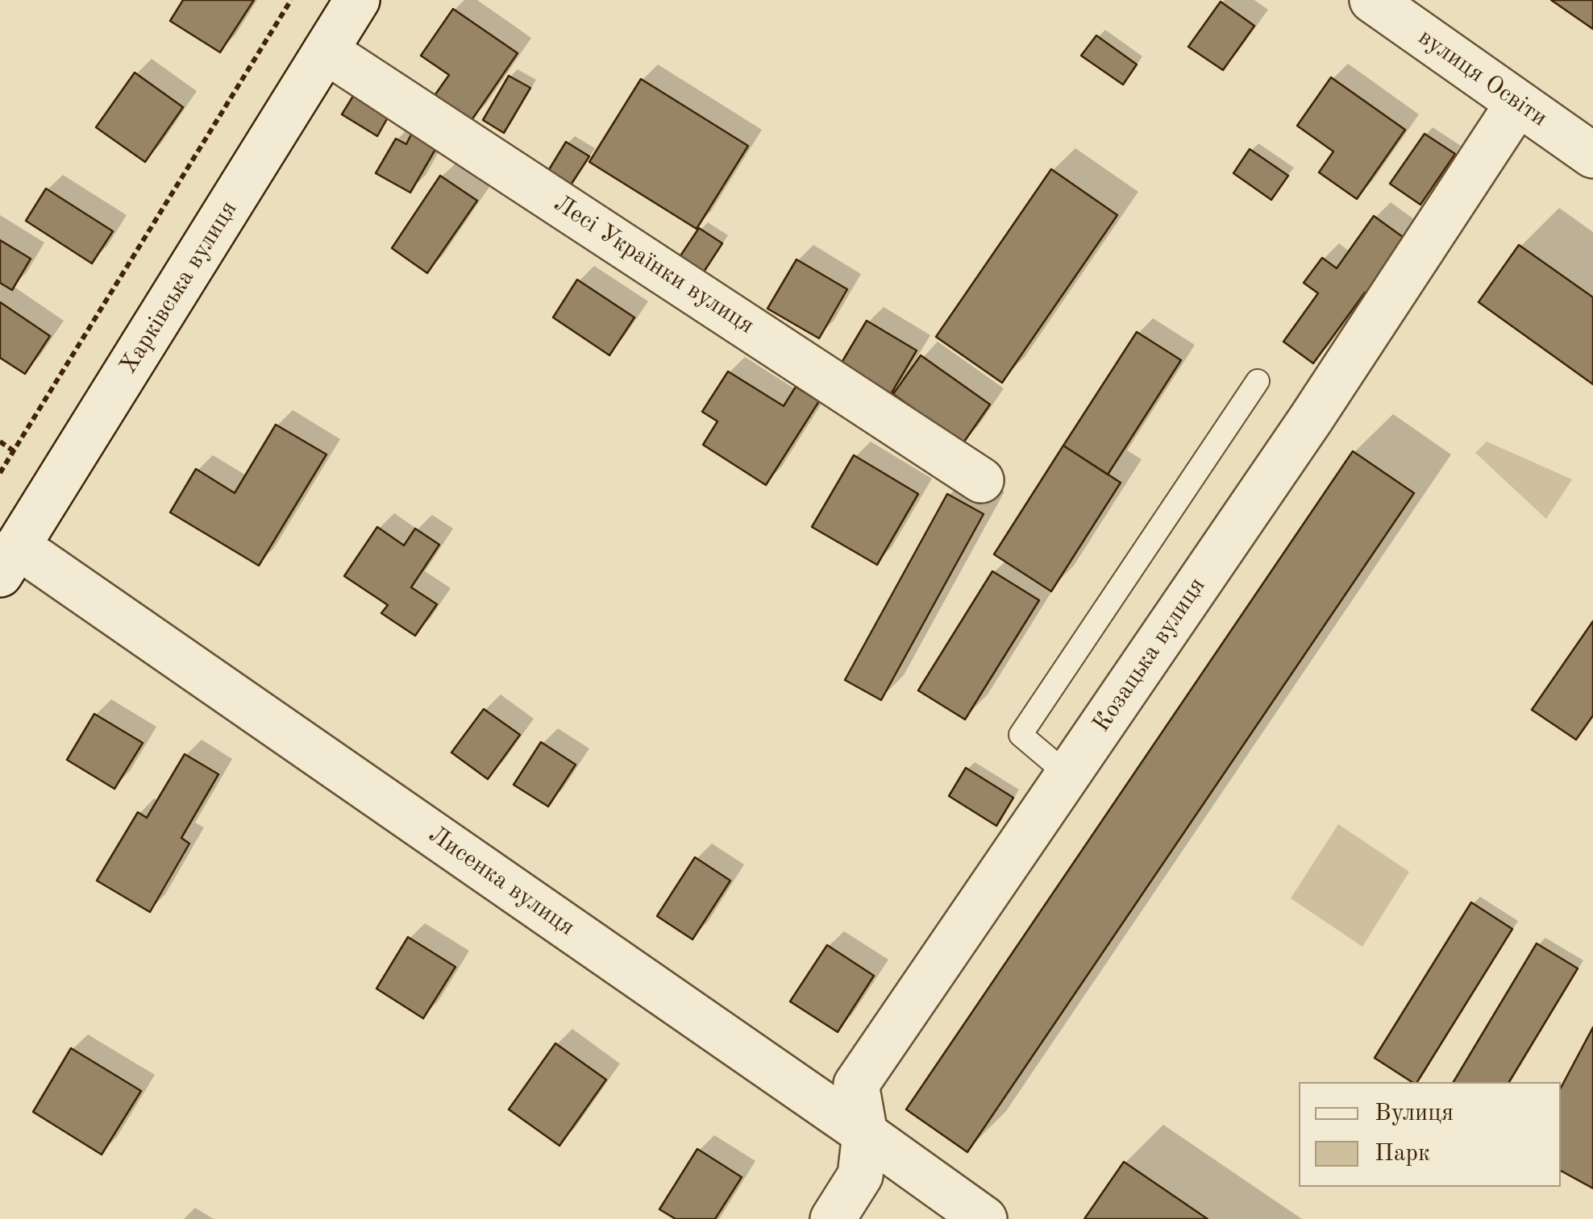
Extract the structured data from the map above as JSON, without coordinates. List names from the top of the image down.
{
  "streets": {
    "street": [
      "вулиця Освіти",
      "Лесі Українки вулиця",
      "Харківська вулиця",
      "Козацька вулиця",
      "Лисенка вулиця"
    ]
  },
  "crossings": [
    ["вулиця Освіти", "Козацька вулиця"],
    ["Лесі Українки вулиця", "Харківська вулиця"],
    ["Харківська вулиця", "Лисенка вулиця"],
    ["Козацька вулиця", "Лисенка вулиця"]
  ],
  "legend": ["Вулиця", "Парк"]
}
